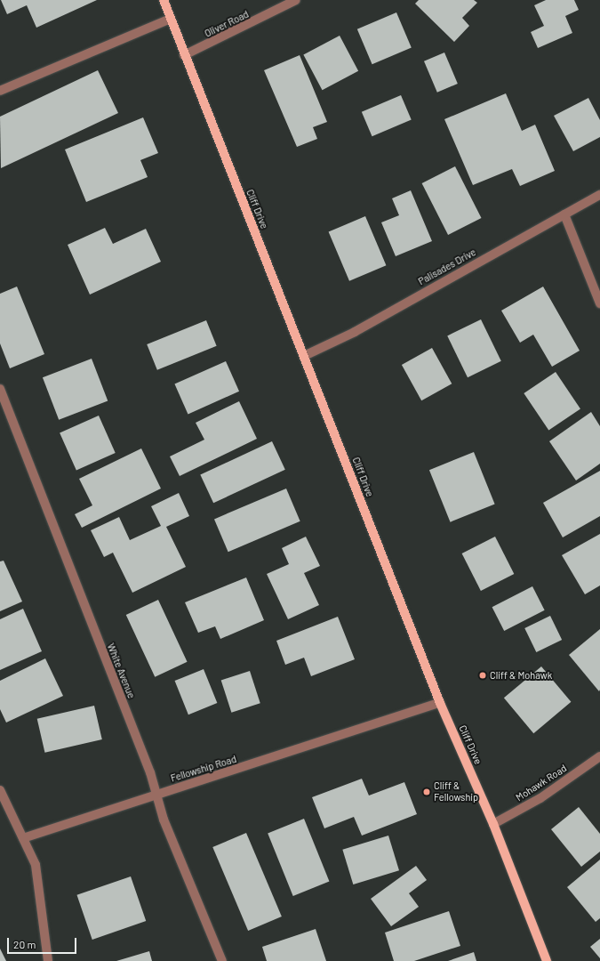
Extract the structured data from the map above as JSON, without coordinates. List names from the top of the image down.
{
  "streets": {
    "main road": ["Cliff Drive"],
    "street": [
      "Oliver Road",
      "Palisades Drive",
      "White Avenue",
      "Fellowship Road",
      "Mohawk Road"
    ]
  },
  "crossings": [
    ["Oliver Road", "Cliff Drive"],
    ["Cliff Drive", "Palisades Drive"],
    ["Cliff Drive", "Fellowship Road"],
    ["Cliff Drive", "Mohawk Road"],
    ["White Avenue", "Fellowship Road"]
  ],
  "places": ["Cliff & Mohawk", "Cliff & Fellowship"],
  "scale_bar": "20 m"
}
